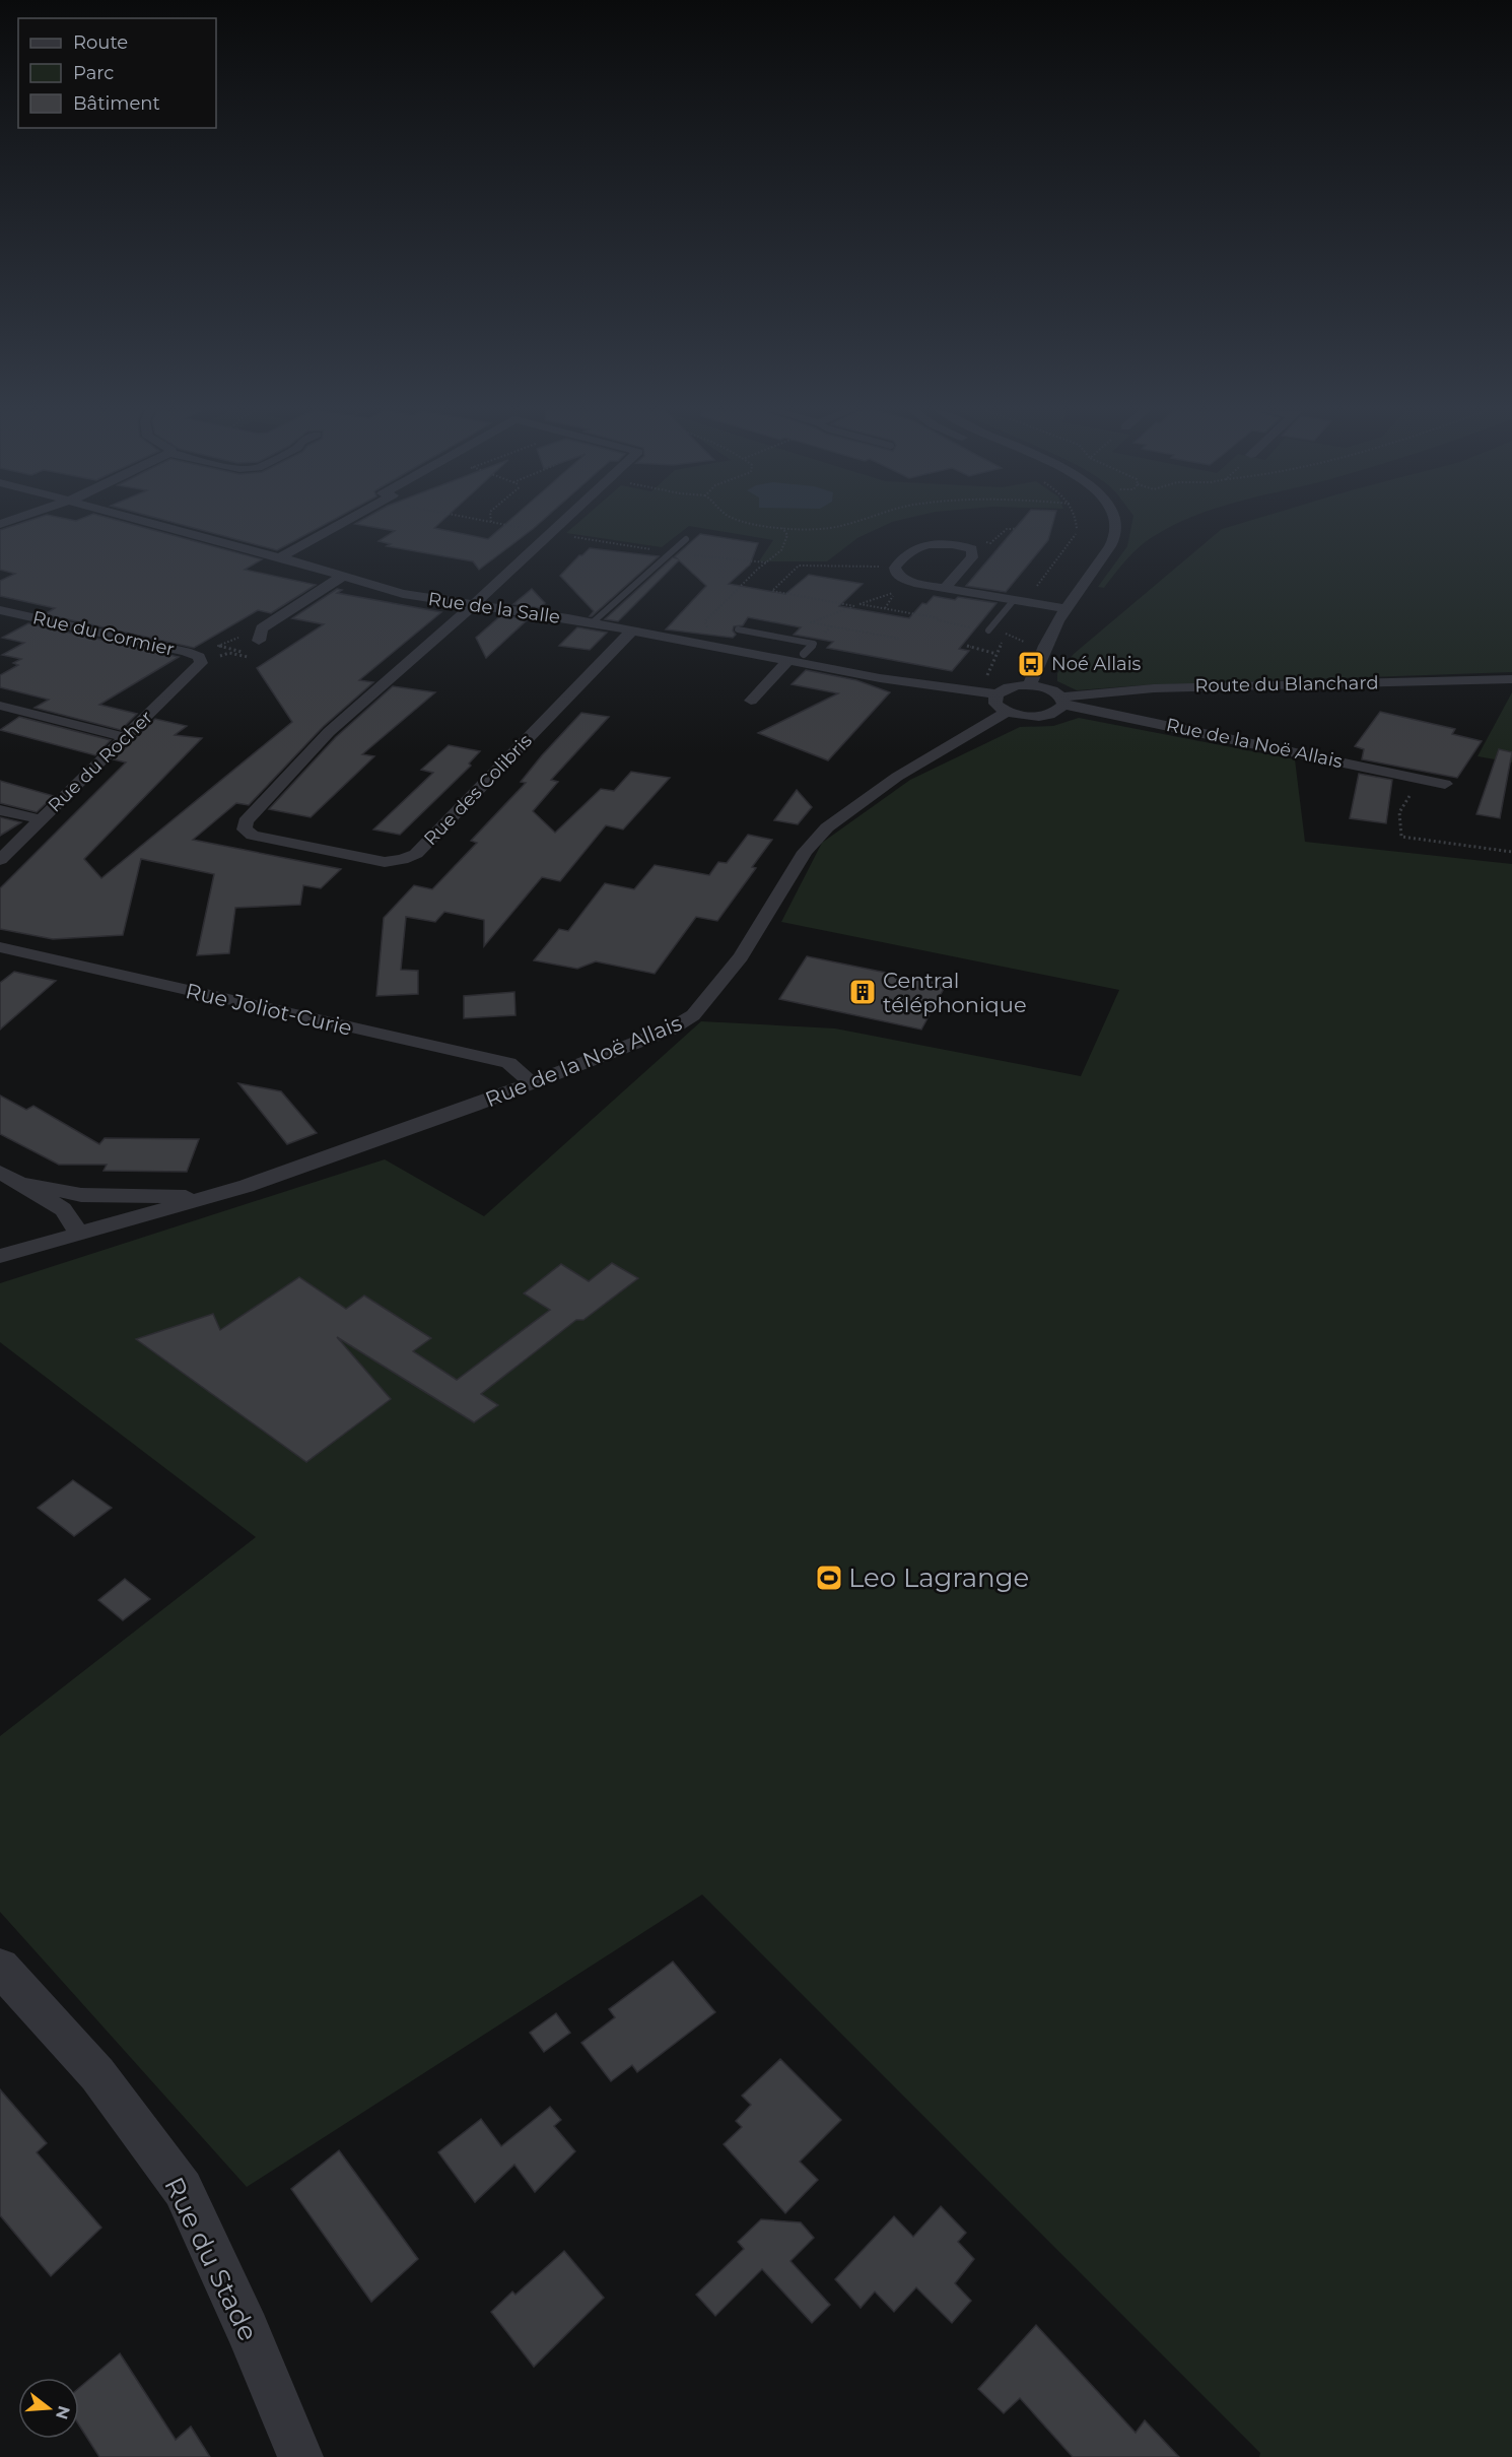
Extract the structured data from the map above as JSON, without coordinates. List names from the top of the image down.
{
  "streets": {
    "street": [
      "Rue de la Salle",
      "Rue du Cormier",
      "Route du Blanchard",
      "Rue de la Noë Allais",
      "Rue du Rocher",
      "Rue des Colibris",
      "Rue Joliot-Curie",
      "Rue du Stade"
    ]
  },
  "crossings": [
    ["Rue de la Salle", "Rue des Colibris"],
    ["Rue du Cormier", "Rue du Rocher"],
    ["Route du Blanchard", "Rue de la Noë Allais"],
    ["Rue de la Noë Allais", "Rue Joliot-Curie"]
  ],
  "places": {
    "bus stop": ["Noé Allais"],
    "building": ["Central téléphonique"],
    "sports": ["Leo Lagrange"]
  },
  "legend": ["Route", "Parc", "Bâtiment"],
  "north": "right"
}
